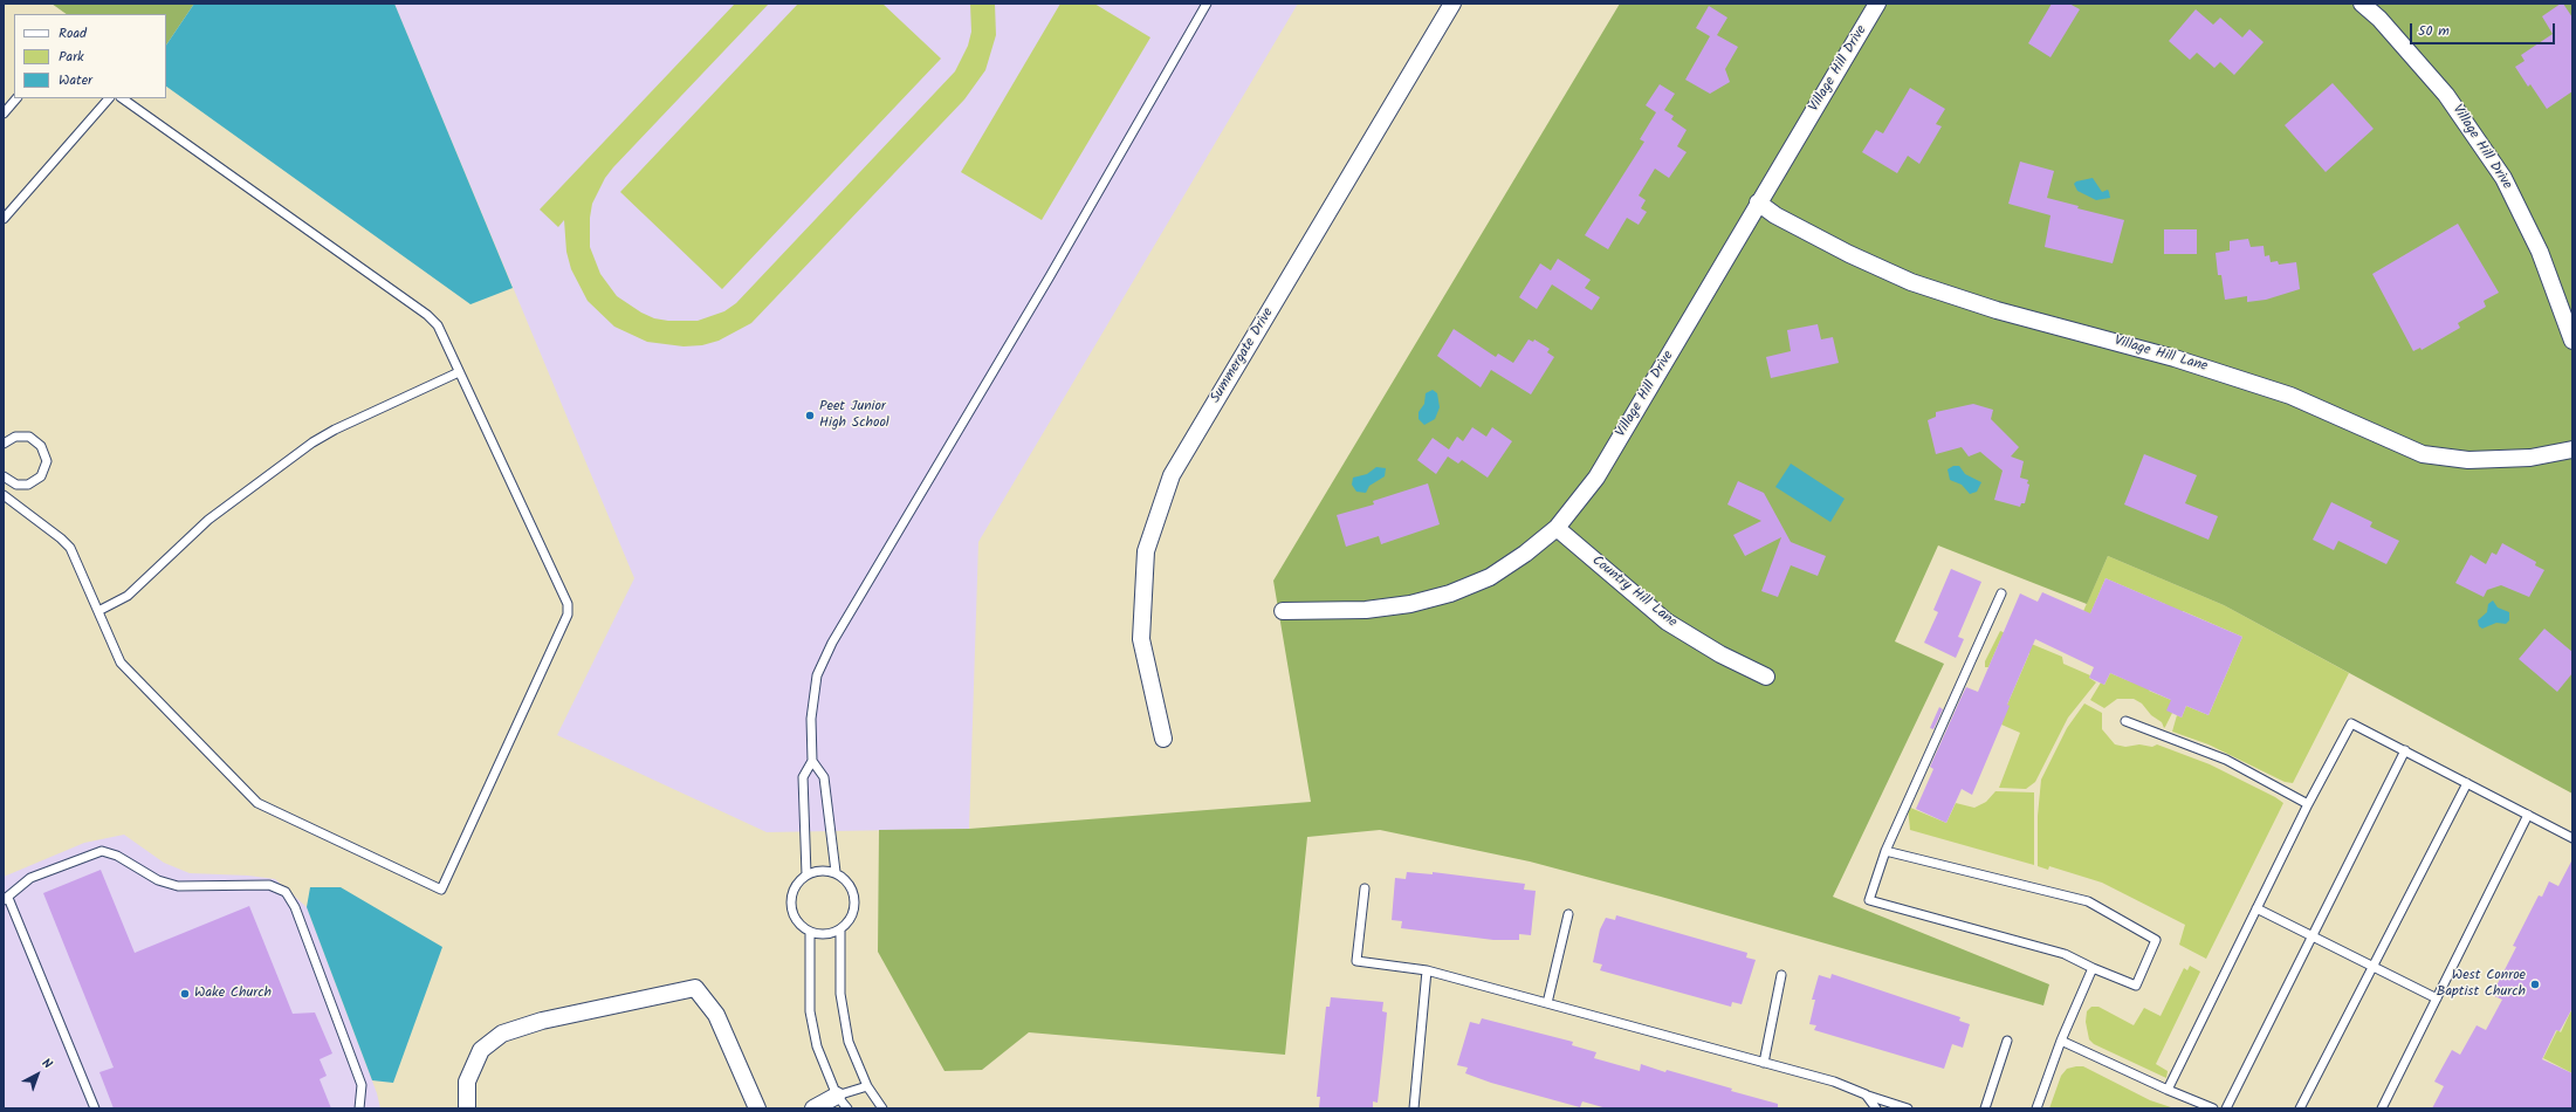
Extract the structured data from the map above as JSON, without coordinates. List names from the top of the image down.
{
  "streets": {
    "street": [
      "Village Hill Drive",
      "Village Hill Lane",
      "Summergate Drive",
      "Country Hill Lane"
    ]
  },
  "crossings": [
    ["Village Hill Drive", "Village Hill Lane"],
    ["Village Hill Drive", "Country Hill Lane"]
  ],
  "places": ["Peet Junior High School", "West Conroe Baptist Church", "Wake Church"],
  "legend": ["Road", "Park", "Water"],
  "scale_bar": "50 m",
  "north": "top right"
}
